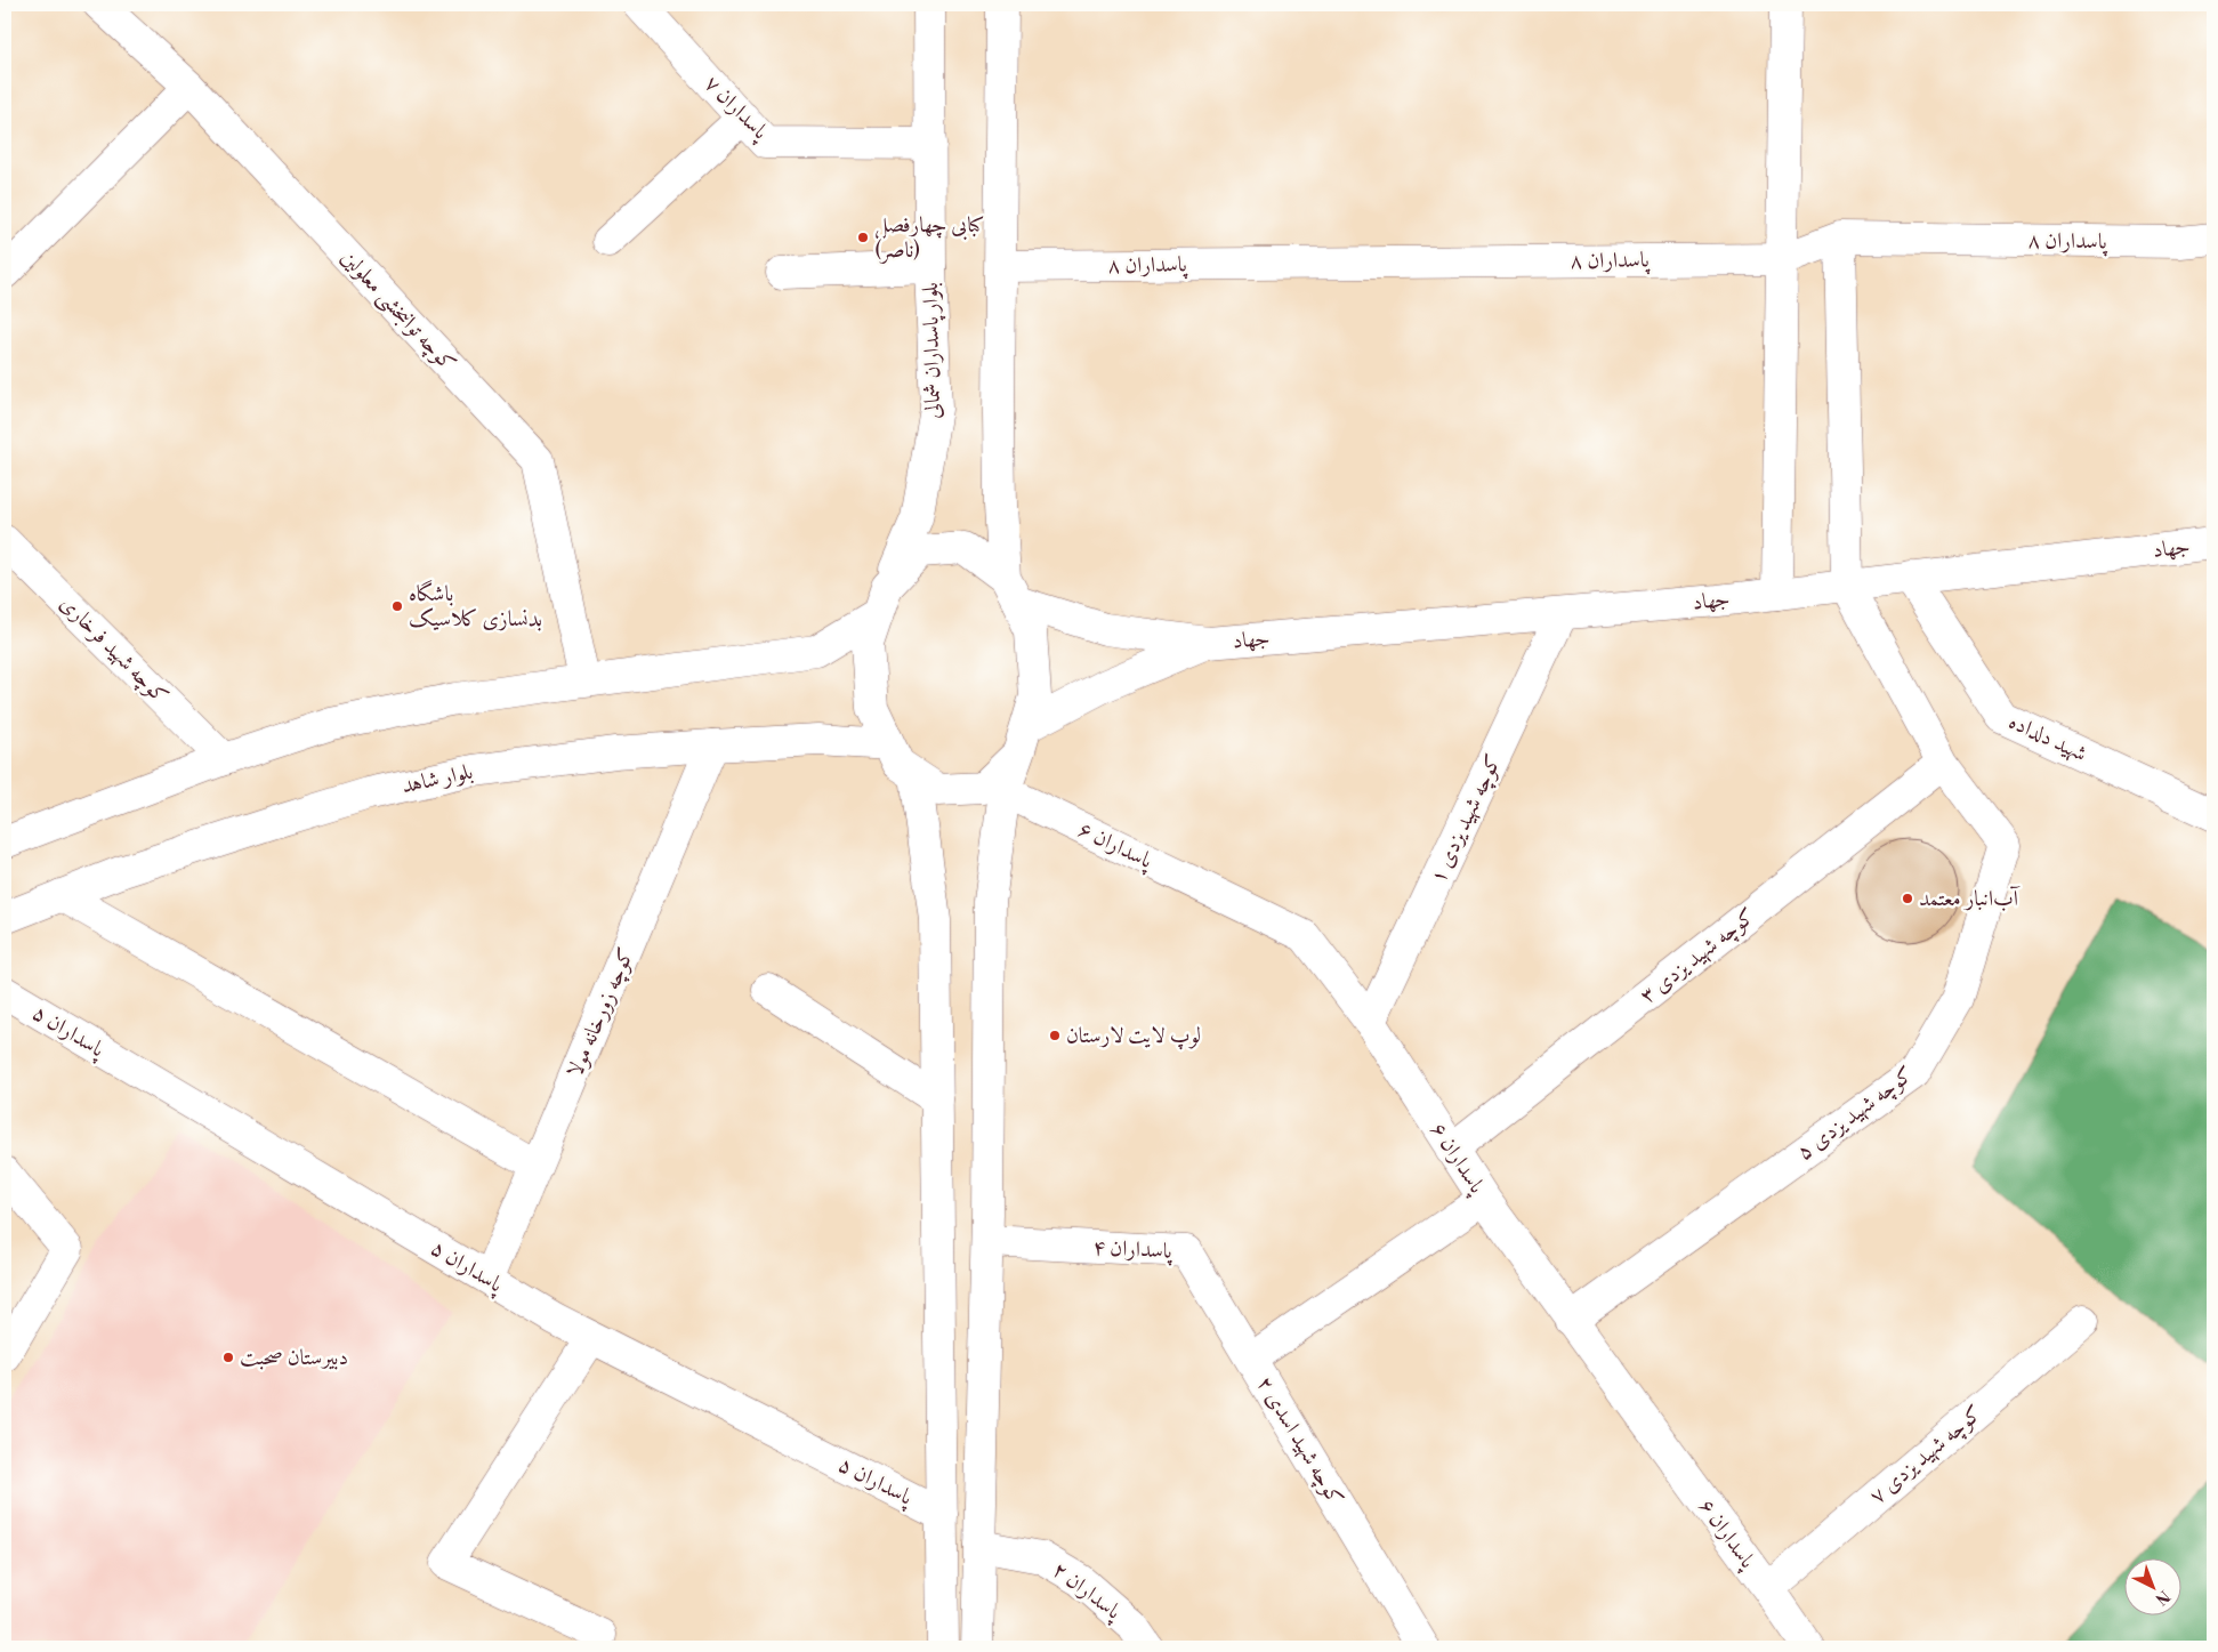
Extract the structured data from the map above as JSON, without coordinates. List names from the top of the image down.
{
  "streets": {
    "street": [
      "پاسداران ۷",
      "پاسداران ۸",
      "کوچه توانبخشی معلولین",
      "بلوار پاسداران شمالی",
      "جهاد",
      "کوچه شهید فرخاری",
      "شهید دلداده",
      "بلوار شاهد",
      "کوچه شهید یزدی ۱",
      "پاسداران ۶",
      "کوچه شهید یزدی ۳",
      "کوچه زورخانه مولا",
      "پاسداران ۵",
      "کوچه شهید یزدی ۵",
      "پاسداران ۴",
      "کوچه شهید اسدی ۲",
      "کوچه شهید یزدی ۷",
      "پاسداران ۲"
    ]
  },
  "crossings": [
    ["پاسداران ۷", "بلوار پاسداران شمالی"],
    ["بلوار پاسداران شمالی", "جهاد"],
    ["بلوار پاسداران شمالی", "بلوار شاهد"],
    ["جهاد", "شهید دلداده"],
    ["جهاد", "کوچه شهید یزدی ۱"],
    ["بلوار شاهد", "کوچه زورخانه مولا"],
    ["کوچه شهید یزدی ۱", "پاسداران ۶"],
    ["پاسداران ۶", "کوچه شهید یزدی ۳"],
    ["پاسداران ۶", "کوچه شهید یزدی ۵"],
    ["پاسداران ۶", "کوچه شهید اسدی ۲"],
    ["پاسداران ۶", "کوچه شهید یزدی ۷"],
    ["کوچه شهید یزدی ۳", "کوچه شهید یزدی ۵"],
    ["کوچه زورخانه مولا", "پاسداران ۵"],
    ["پاسداران ۴", "کوچه شهید اسدی ۲"]
  ],
  "places": [
    "کبابی چهارفصل (ناصر)",
    "باشگاه بدنسازی کلاسیک",
    "آب‌انبار معتمد",
    "لوپ لایت لارستان",
    "دبیرستان صحبت"
  ],
  "north": "bottom right"
}
